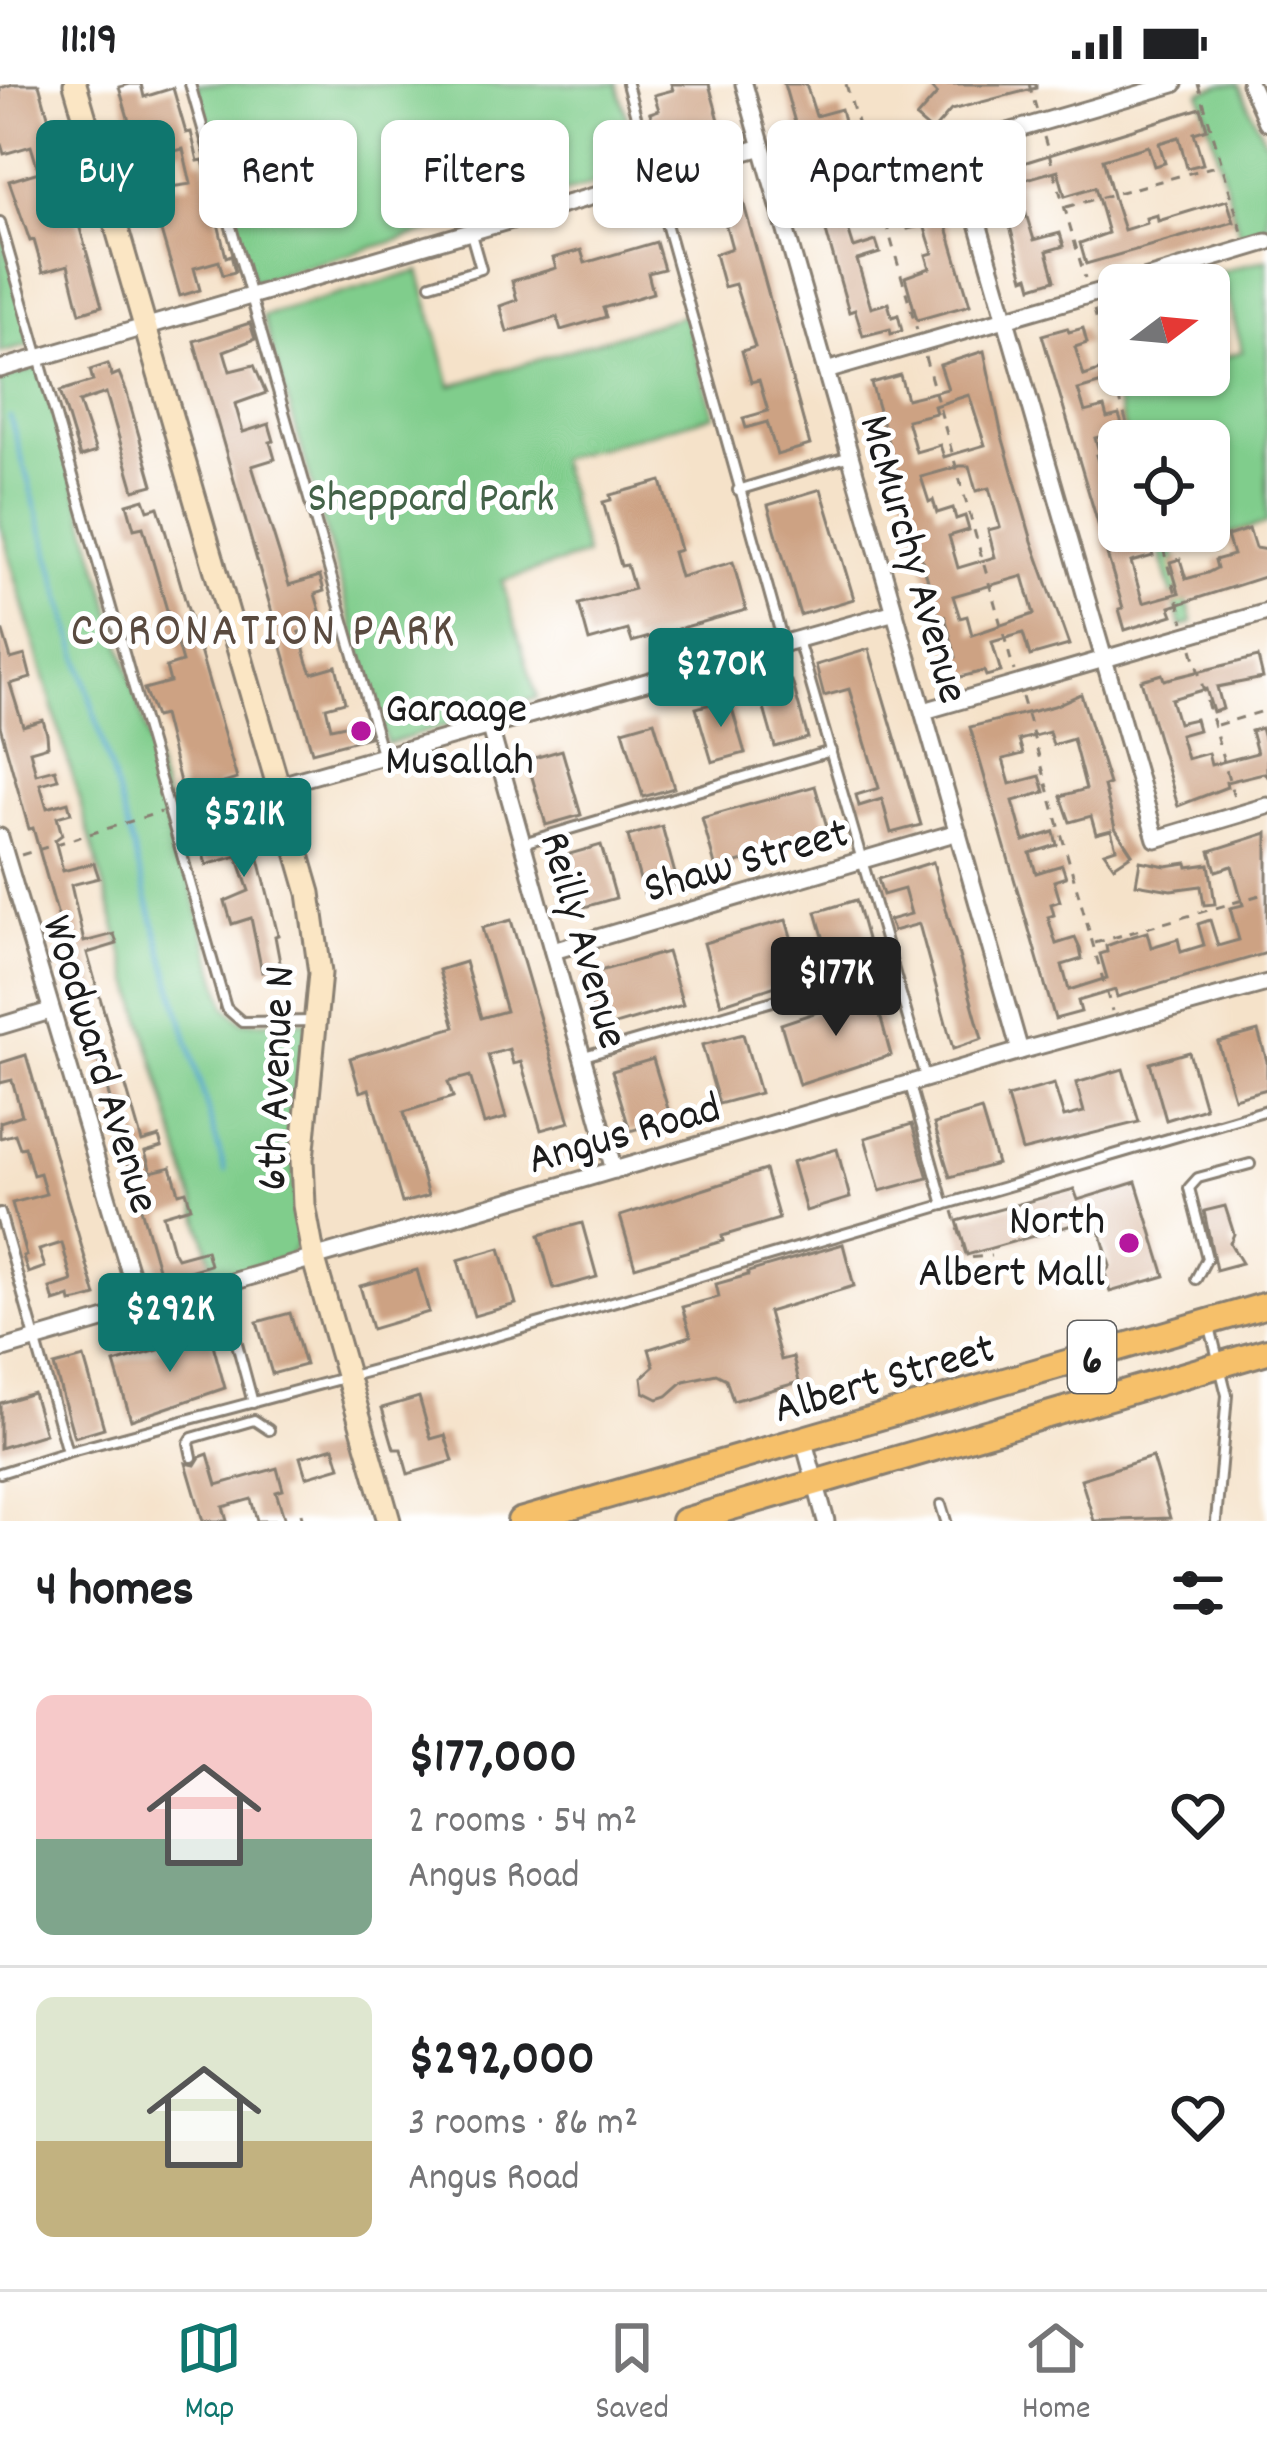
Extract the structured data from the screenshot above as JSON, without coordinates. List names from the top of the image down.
{
  "streets": {
    "main road": ["6", "Albert Street"],
    "street": [
      "McMurchy Avenue",
      "Shaw Street",
      "Reilly Avenue",
      "Woodward Avenue",
      "6th Avenue N",
      "Angus Road"
    ]
  },
  "crossings": [
    ["McMurchy Avenue", "Shaw Street"],
    ["McMurchy Avenue", "Angus Road"],
    ["Shaw Street", "Reilly Avenue"],
    ["Reilly Avenue", "Angus Road"],
    ["Woodward Avenue", "Angus Road"],
    ["6th Avenue N", "Angus Road"]
  ],
  "districts": ["CORONATION PARK"],
  "parks": ["Sheppard Park"],
  "places": ["Garaage Musallah", "North Albert Mall"],
  "north": "right",
  "page": {
    "status": "11:19",
    "chip": [
      "Buy",
      "Rent",
      "Filters",
      "New",
      "Apartment"
    ],
    "price": [
      "$270K",
      "$521K",
      "$177K",
      "$292K"
    ],
    "heading": "4 homes",
    "list": [
      {
        "name": "$177,000",
        "note": "2 rooms · 54 m² · Angus Road"
      },
      {
        "name": "$292,000",
        "note": "3 rooms · 86 m² · Angus Road"
      }
    ],
    "tabs": ["Map", "Saved", "Home"]
  }
}
